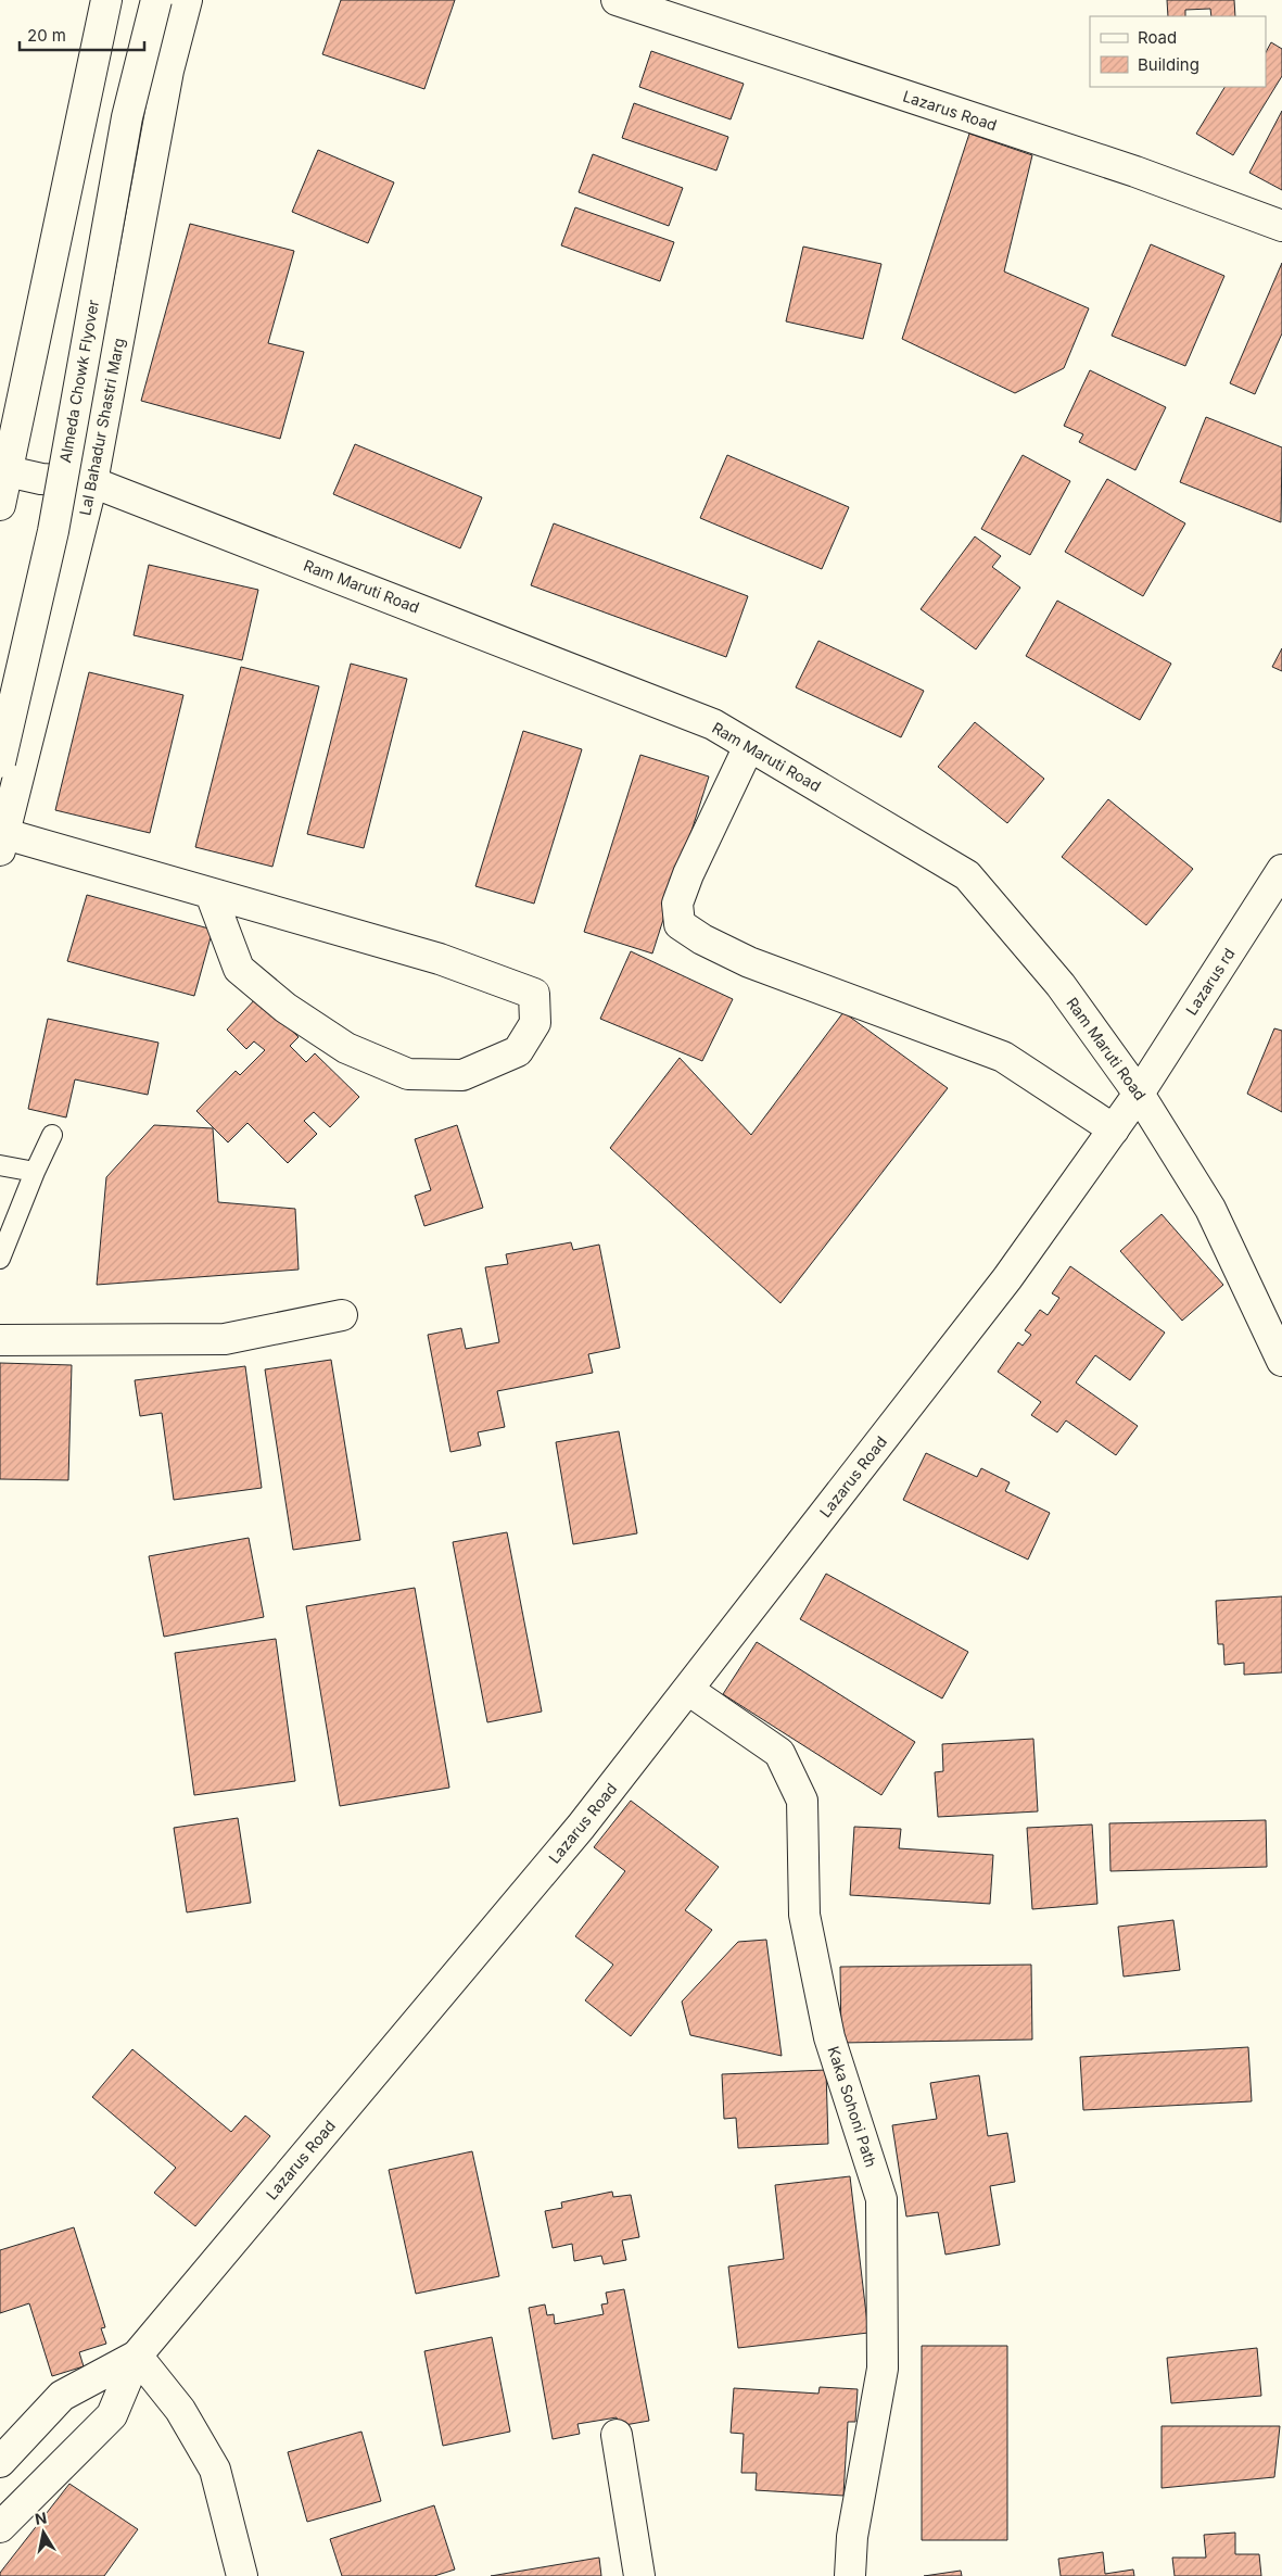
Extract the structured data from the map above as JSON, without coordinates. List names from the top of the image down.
{
  "streets": {
    "main road": [
      "Lazarus Road",
      "Almeda Chowk Flyover",
      "Lal Bahadur Shastri Marg",
      "Ram Maruti Road",
      "Lazarus rd",
      "Kaka Sohoni Path"
    ]
  },
  "crossings": [
    ["Lazarus Road", "Ram Maruti Road"],
    ["Lazarus Road", "Lazarus rd"],
    ["Lazarus Road", "Kaka Sohoni Path"],
    ["Lal Bahadur Shastri Marg", "Ram Maruti Road"],
    ["Ram Maruti Road", "Lazarus rd"]
  ],
  "legend": ["Road", "Building"],
  "scale_bar": "20 m",
  "north": "top"
}
